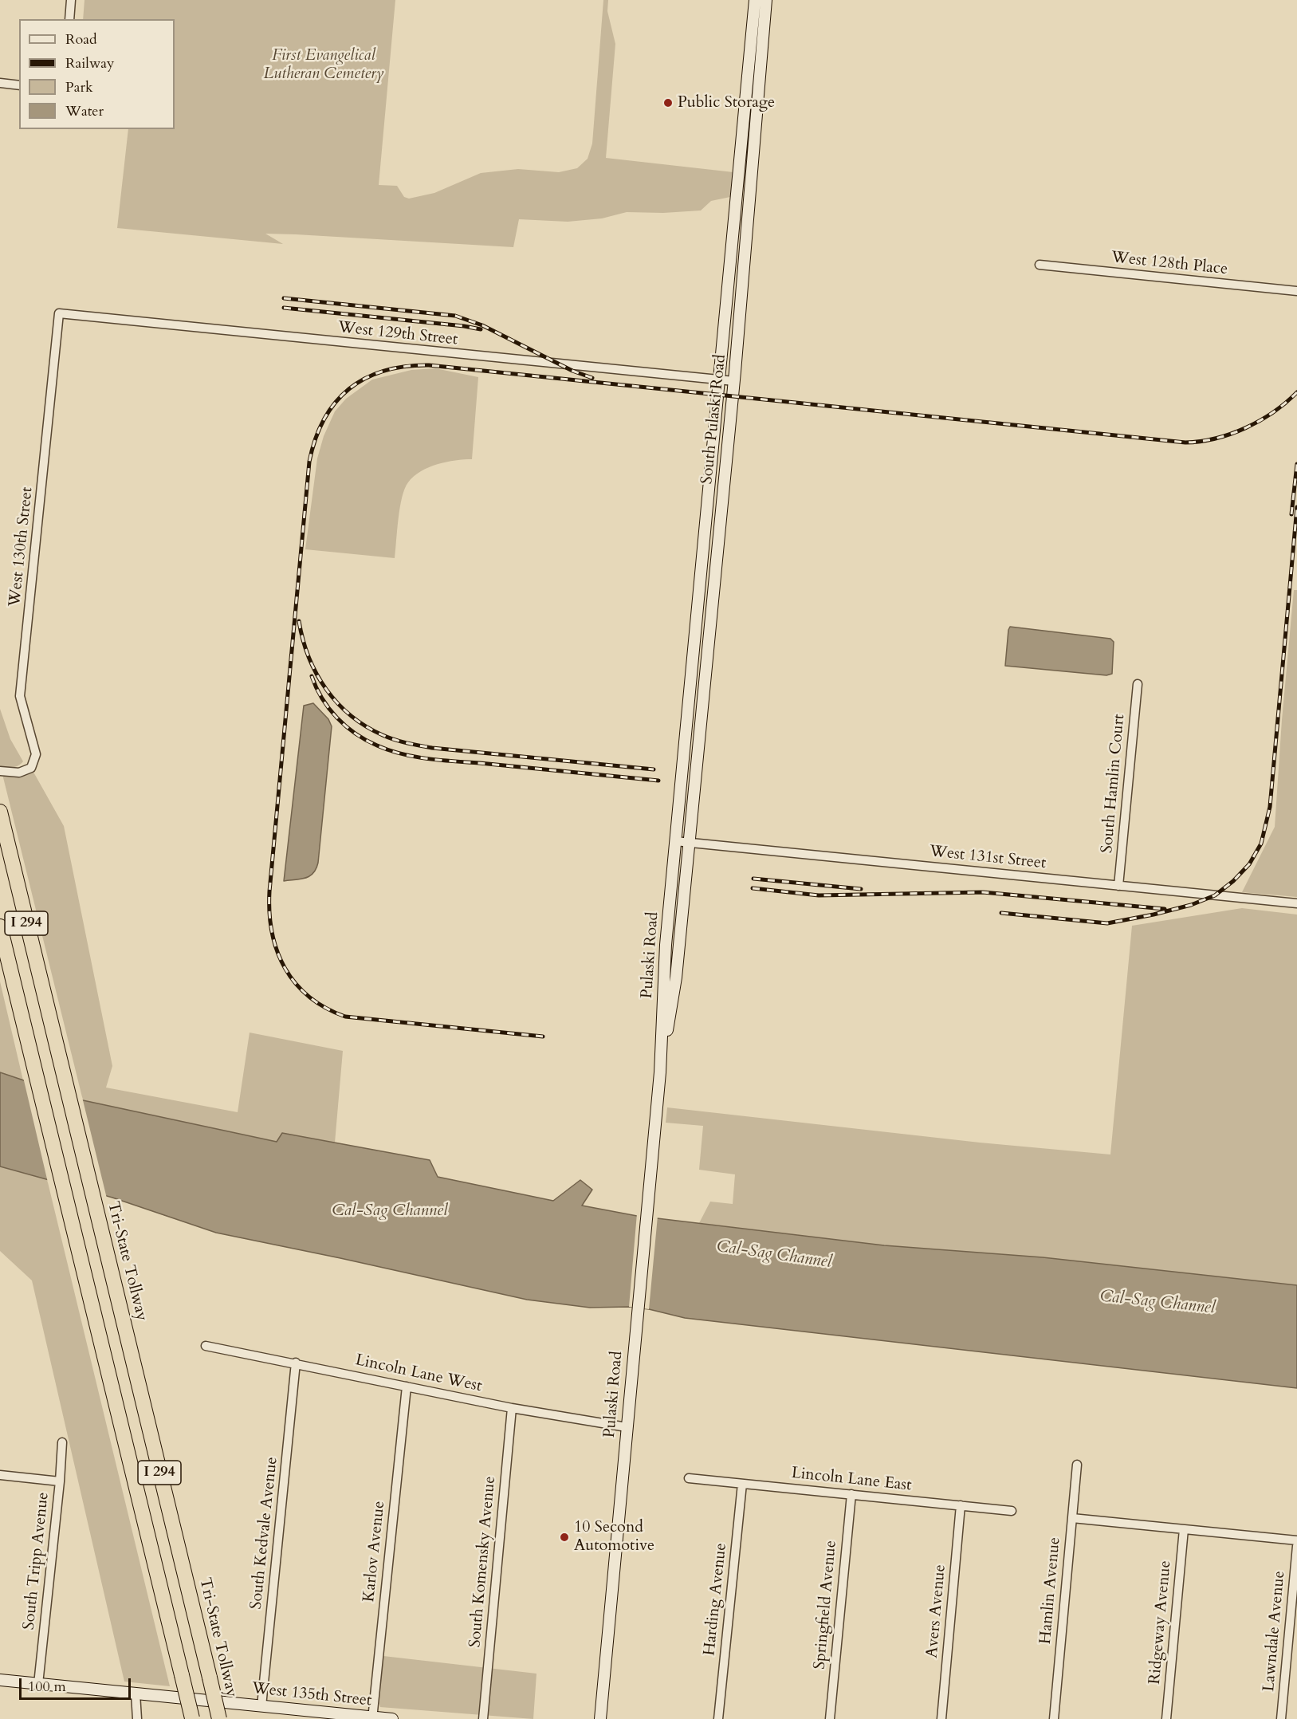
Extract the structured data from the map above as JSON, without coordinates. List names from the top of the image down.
{
  "streets": {
    "highway": ["I 294", "Tri-State Tollway"],
    "main road": ["South Pulaski Road", "Pulaski Road", "West 135th Street"],
    "street": [
      "West 128th Place",
      "West 129th Street",
      "West 130th Street",
      "South Hamlin Court",
      "West 131st Street",
      "Lincoln Lane West",
      "Lincoln Lane East",
      "South Kedvale Avenue",
      "Karlov Avenue",
      "South Tripp Avenue",
      "South Komensky Avenue",
      "Hamlin Avenue",
      "Harding Avenue",
      "Springfield Avenue",
      "Avers Avenue",
      "Ridgeway Avenue",
      "Lawndale Avenue"
    ]
  },
  "crossings": [
    ["West 129th Street", "South Pulaski Road"],
    ["West 129th Street", "West 130th Street"],
    ["South Pulaski Road", "West 131st Street"],
    ["South Pulaski Road", "Pulaski Road"],
    ["South Hamlin Court", "West 131st Street"],
    ["West 131st Street", "Pulaski Road"],
    ["Pulaski Road", "Lincoln Lane West"],
    ["Lincoln Lane West", "South Kedvale Avenue"],
    ["Lincoln Lane West", "Karlov Avenue"],
    ["Lincoln Lane West", "South Komensky Avenue"],
    ["Lincoln Lane East", "Harding Avenue"],
    ["Lincoln Lane East", "Springfield Avenue"],
    ["Lincoln Lane East", "Avers Avenue"],
    ["South Kedvale Avenue", "West 135th Street"],
    ["Karlov Avenue", "West 135th Street"],
    ["South Tripp Avenue", "West 135th Street"]
  ],
  "water": ["Cal-Sag Channel"],
  "parks": ["First Evangelical Lutheran Cemetery"],
  "places": ["Public Storage", "10 Second Automotive"],
  "legend": [
    "Road",
    "Railway",
    "Park",
    "Water"
  ],
  "scale_bar": "100 m"
}
